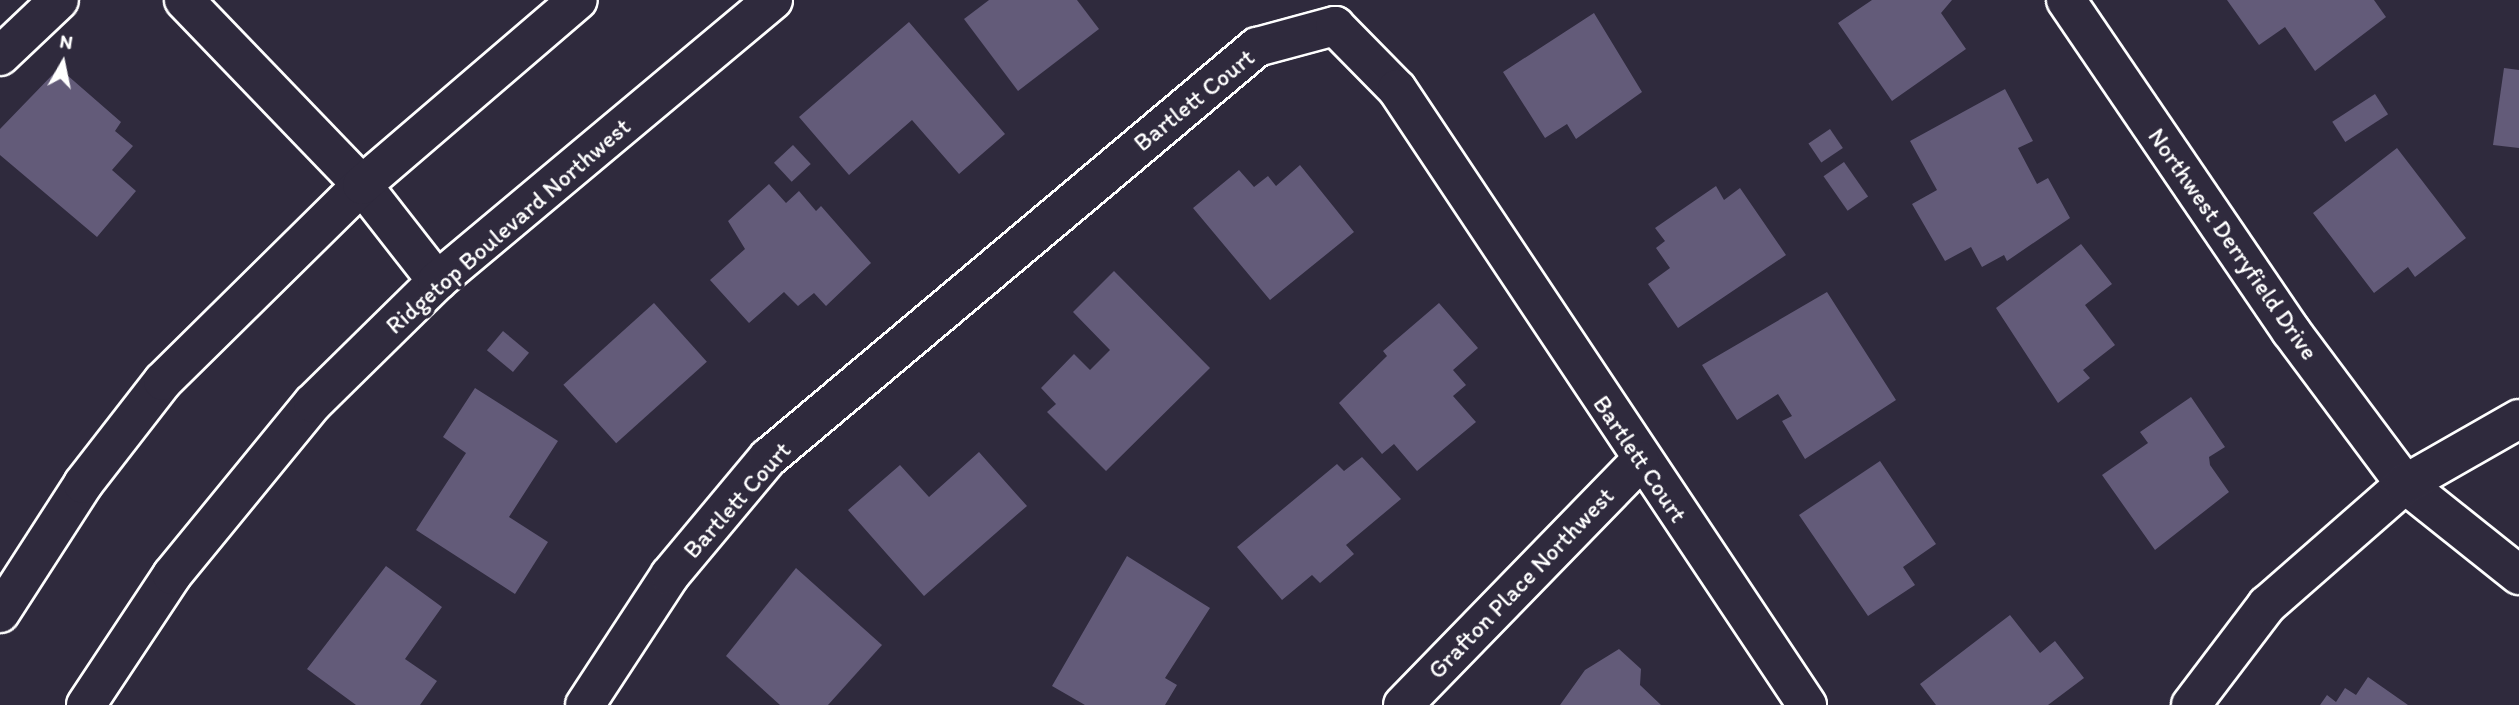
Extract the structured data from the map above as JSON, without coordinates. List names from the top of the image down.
{
  "streets": {
    "street": [
      "Bartlett Court",
      "Ridgetop Boulevard Northwest",
      "Northwest Derryfield Drive",
      "Grafton Place Northwest"
    ]
  },
  "crossings": [
    ["Bartlett Court", "Grafton Place Northwest"]
  ],
  "north": "top"
}
